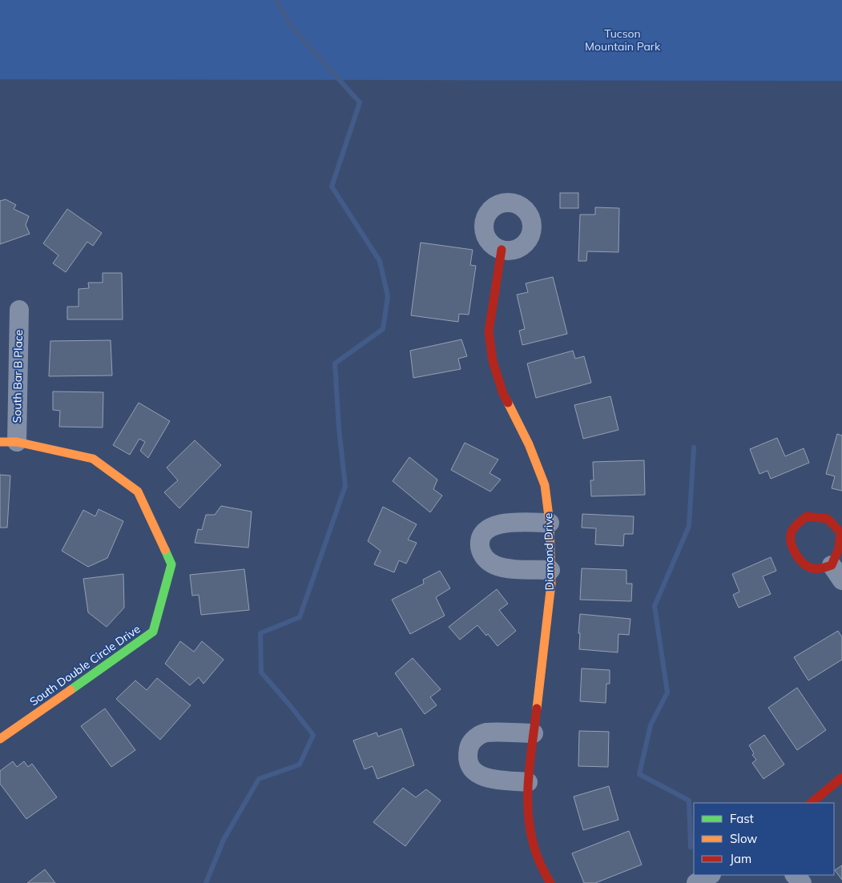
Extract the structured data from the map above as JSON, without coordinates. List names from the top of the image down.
{
  "streets": {
    "street": ["South Bar B Place", "Diamond Drive", "South Double Circle Drive"]
  },
  "crossings": [
    ["South Bar B Place", "South Double Circle Drive"]
  ],
  "parks": ["Tucson Mountain Park"],
  "legend": ["Fast", "Slow", "Jam"]
}
